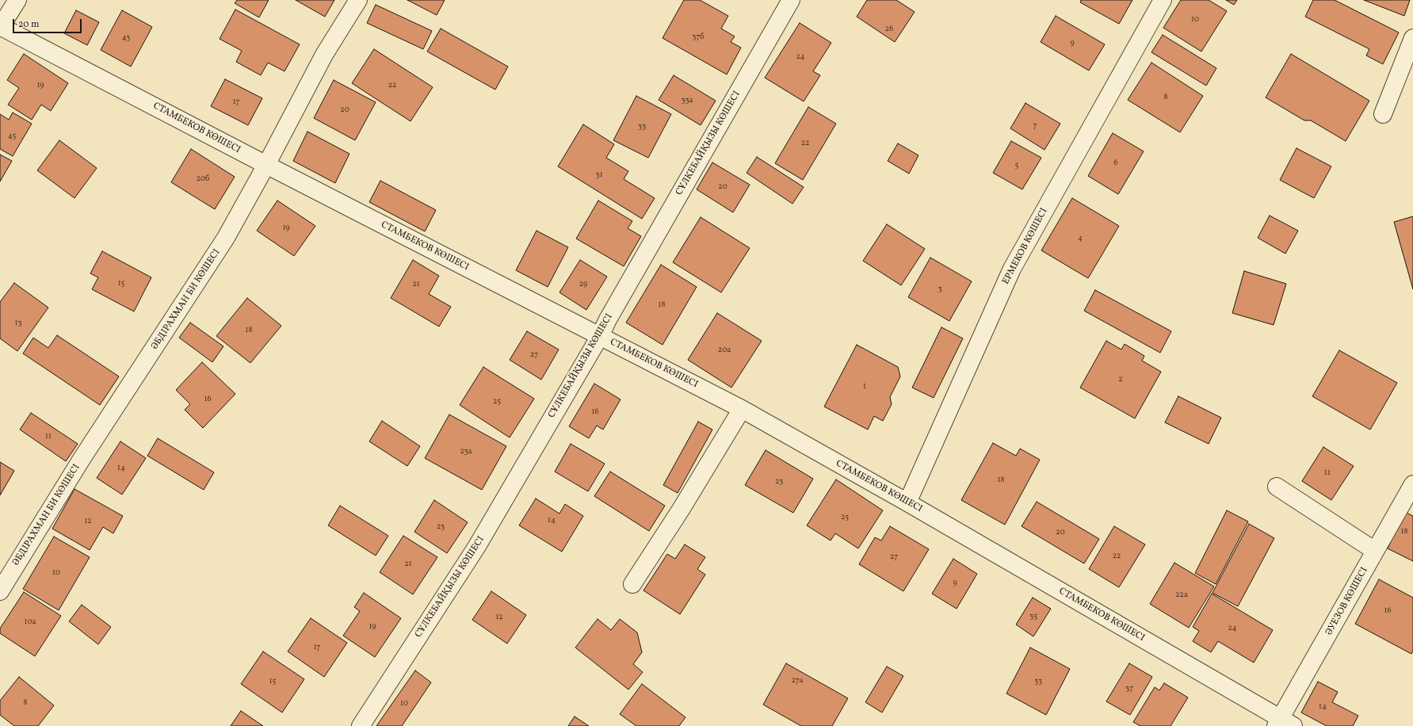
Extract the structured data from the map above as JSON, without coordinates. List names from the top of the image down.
{
  "streets": {
    "street": [
      "СТАМБЕКОВ КӨШЕСІ",
      "СҰЛКЕБАЙҚЫЗЫ КӨШЕСІ",
      "ЕРМЕКОВ КӨШЕСІ",
      "ӘБДІРАХМАН БИ КӨШЕСІ",
      "ӘУЕЗОВ КӨШЕСІ"
    ]
  },
  "crossings": [
    ["СТАМБЕКОВ КӨШЕСІ", "СҰЛКЕБАЙҚЫЗЫ КӨШЕСІ"],
    ["СТАМБЕКОВ КӨШЕСІ", "ЕРМЕКОВ КӨШЕСІ"],
    ["СТАМБЕКОВ КӨШЕСІ", "ӘБДІРАХМАН БИ КӨШЕСІ"],
    ["СТАМБЕКОВ КӨШЕСІ", "ӘУЕЗОВ КӨШЕСІ"]
  ],
  "house_numbers": [
    "10",
    "26",
    "37б",
    "43",
    "9",
    "24",
    "19",
    "22",
    "8",
    "33а",
    "17",
    "20",
    "7",
    "33",
    "45",
    "22",
    "6",
    "5",
    "31",
    "20б",
    "20",
    "19",
    "4",
    "15",
    "21",
    "29",
    "3",
    "18",
    "13",
    "18",
    "20а",
    "27",
    "2",
    "1",
    "16",
    "25",
    "16",
    "11",
    "23а",
    "14",
    "11",
    "18",
    "23",
    "25",
    "14",
    "12",
    "23",
    "18",
    "20",
    "22",
    "27",
    "21",
    "10",
    "9",
    "22а",
    "16",
    "35",
    "12",
    "10а",
    "19",
    "24",
    "17",
    "27а",
    "15",
    "33",
    "37",
    "8",
    "10",
    "14"
  ],
  "scale_bar": "20 m"
}
